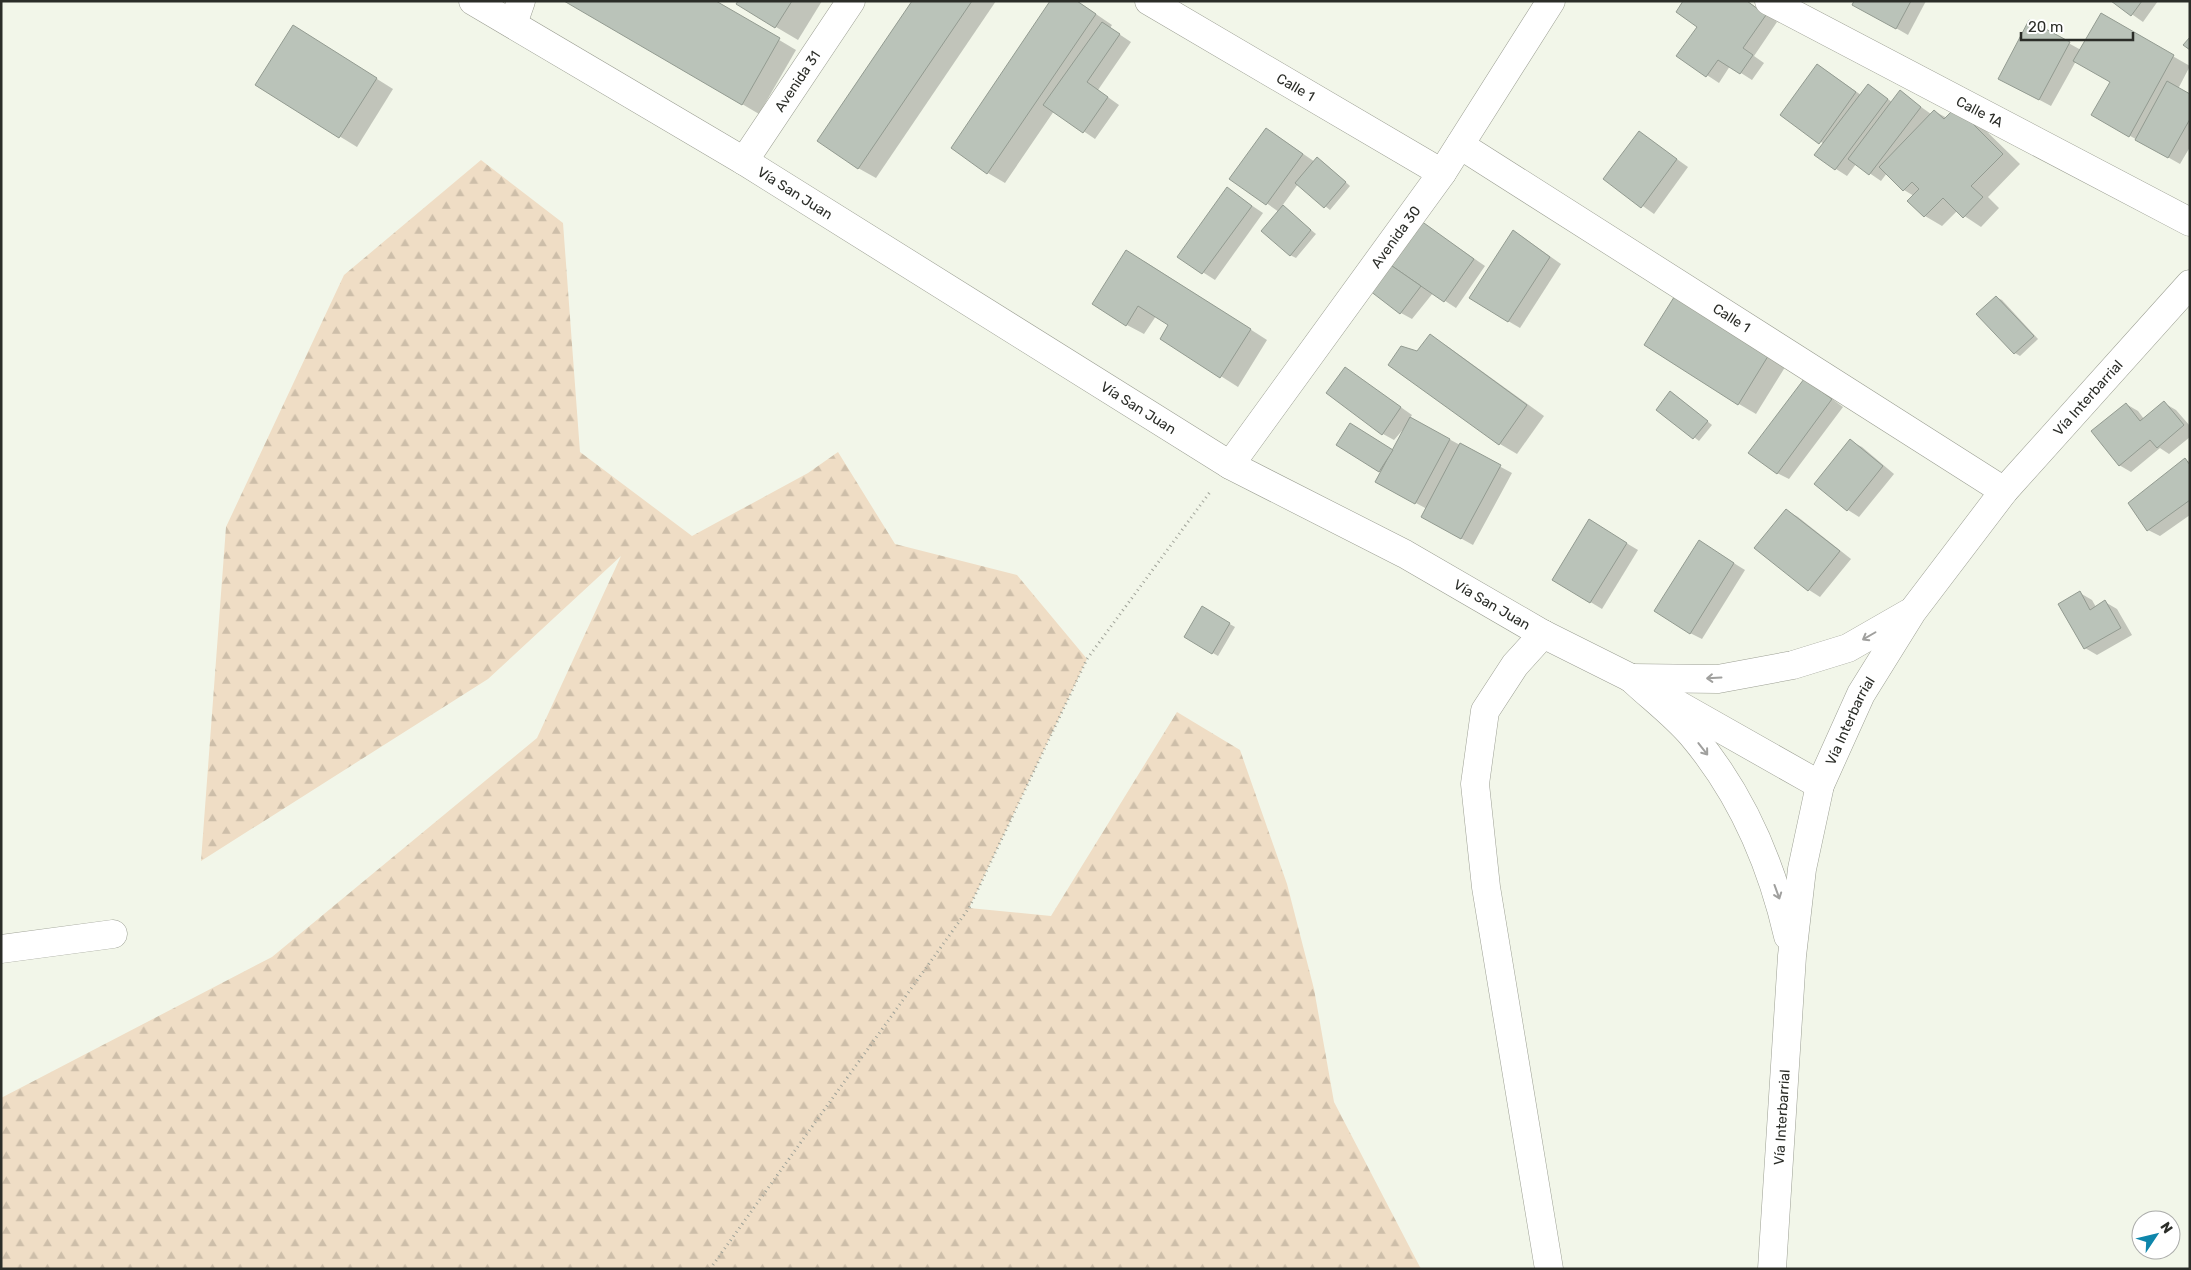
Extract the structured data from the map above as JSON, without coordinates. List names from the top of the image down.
{
  "streets": {
    "street": [
      "Avenida 31",
      "Calle 1",
      "Calle 1A",
      "Vía San Juan",
      "Avenida 30",
      "Vía Interbarrial"
    ]
  },
  "crossings": [
    ["Avenida 31", "Vía San Juan"],
    ["Calle 1", "Avenida 30"],
    ["Calle 1", "Vía Interbarrial"],
    ["Vía San Juan", "Avenida 30"],
    ["Vía San Juan", "Vía Interbarrial"]
  ],
  "scale_bar": "20 m",
  "north": "top right"
}
